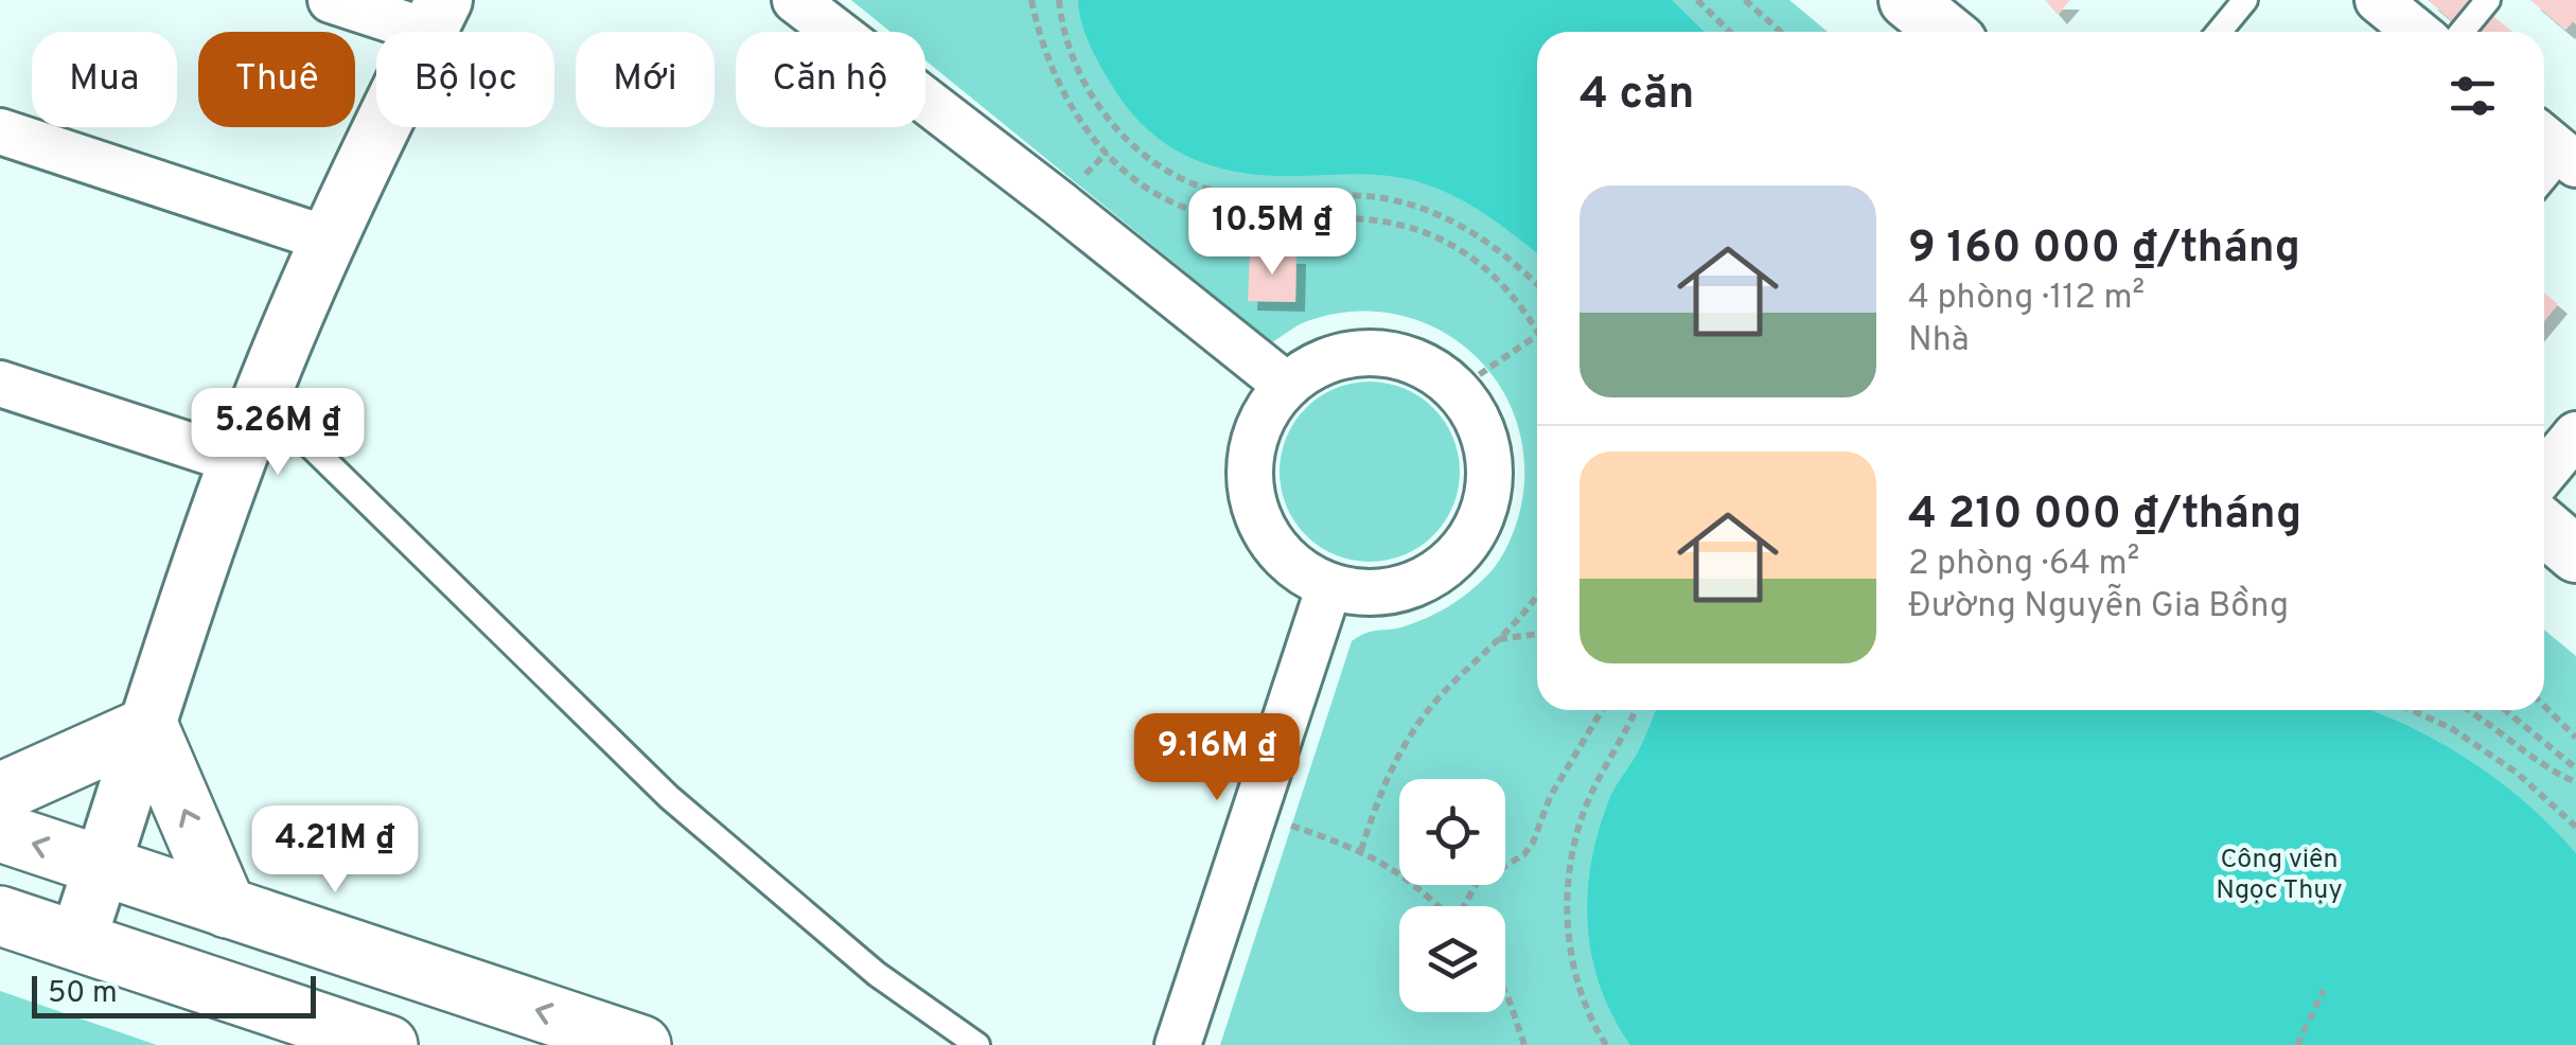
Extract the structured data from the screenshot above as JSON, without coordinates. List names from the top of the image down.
{
  "parks": ["Công viên Ngọc Thụy"],
  "scale_bar": "50 m",
  "page": {
    "chip": [
      "Mua",
      "Thuê",
      "Bộ lọc",
      "Mới",
      "Căn hộ"
    ],
    "heading": "4 căn",
    "list": [
      {
        "name": "9 160 000 ₫/tháng",
        "note": "4 phòng · 112 m² · Nhà"
      },
      {
        "name": "4 210 000 ₫/tháng",
        "note": "2 phòng · 64 m² · Đường Nguyễn Gia Bồng"
      }
    ],
    "price": [
      "10.5M ₫",
      "5.26M ₫",
      "9.16M ₫",
      "4.21M ₫"
    ],
    "scale": "50 m"
  }
}
